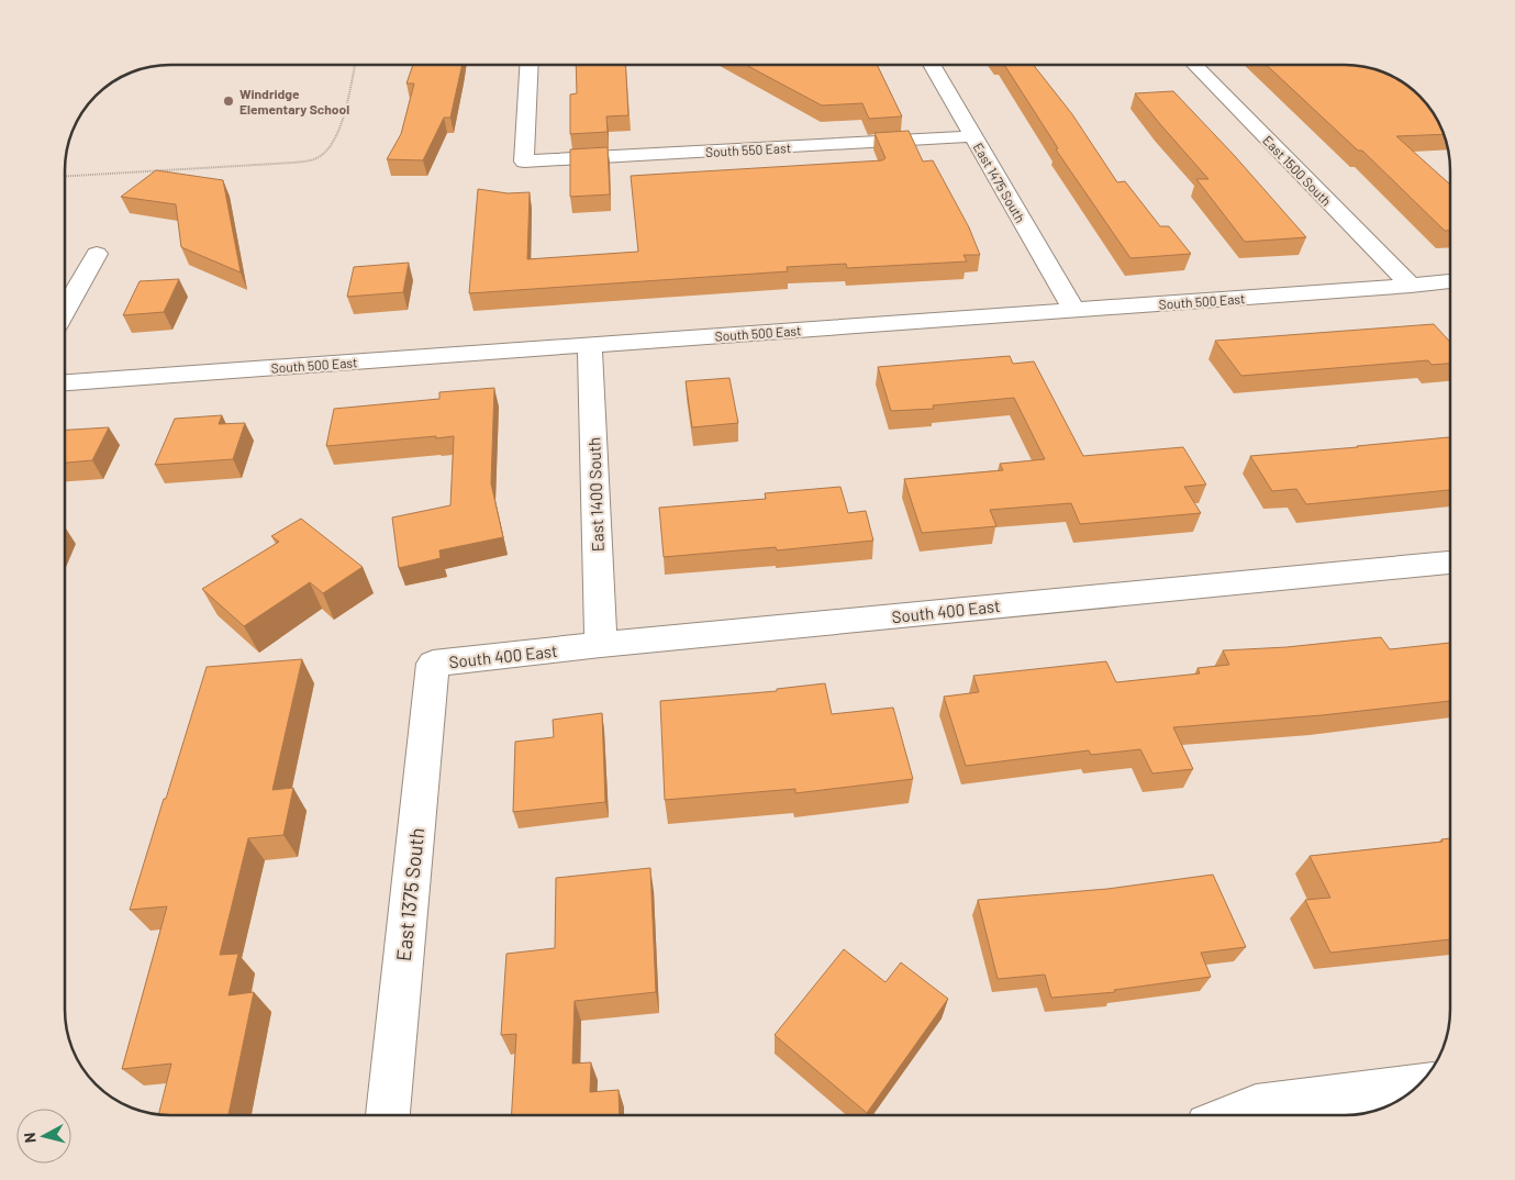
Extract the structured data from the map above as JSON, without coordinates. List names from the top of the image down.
{
  "streets": {
    "street": [
      "South 550 East",
      "East 1500 South",
      "East 1475 South",
      "South 500 East",
      "East 1400 South",
      "South 400 East",
      "East 1375 South"
    ]
  },
  "crossings": [
    ["South 550 East", "East 1475 South"],
    ["East 1500 South", "South 500 East"],
    ["East 1475 South", "South 500 East"],
    ["South 500 East", "East 1400 South"],
    ["East 1400 South", "South 400 East"],
    ["South 400 East", "East 1375 South"]
  ],
  "places": ["Windridge Elementary School"],
  "north": "left"
}
